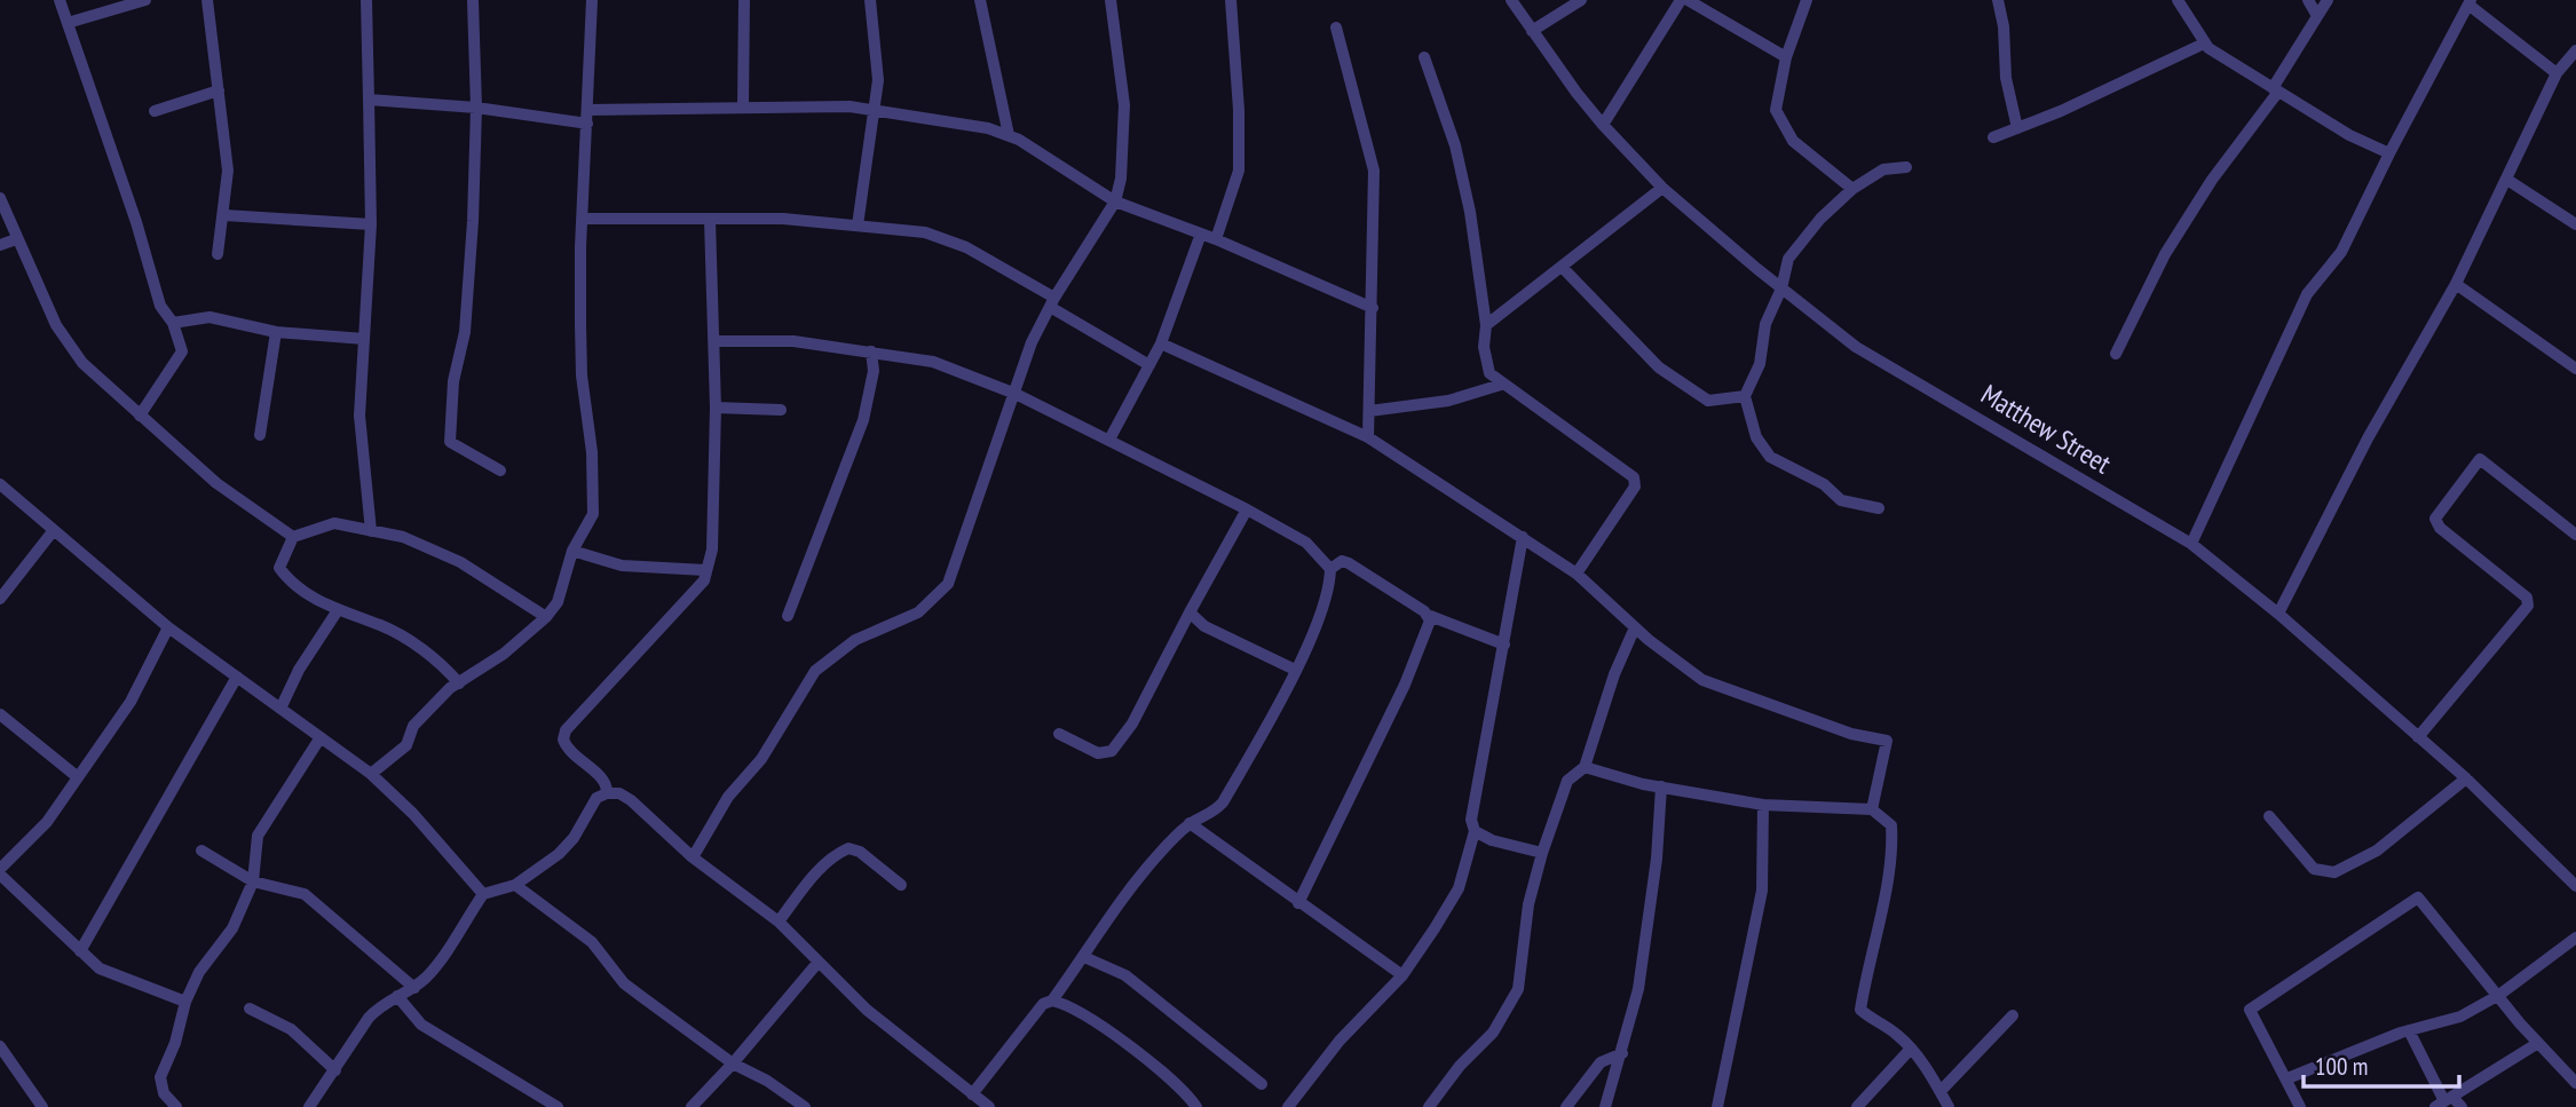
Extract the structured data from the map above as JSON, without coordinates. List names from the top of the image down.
{
  "streets": {
    "street": ["Matthew Street"]
  },
  "scale_bar": "100 m"
}
